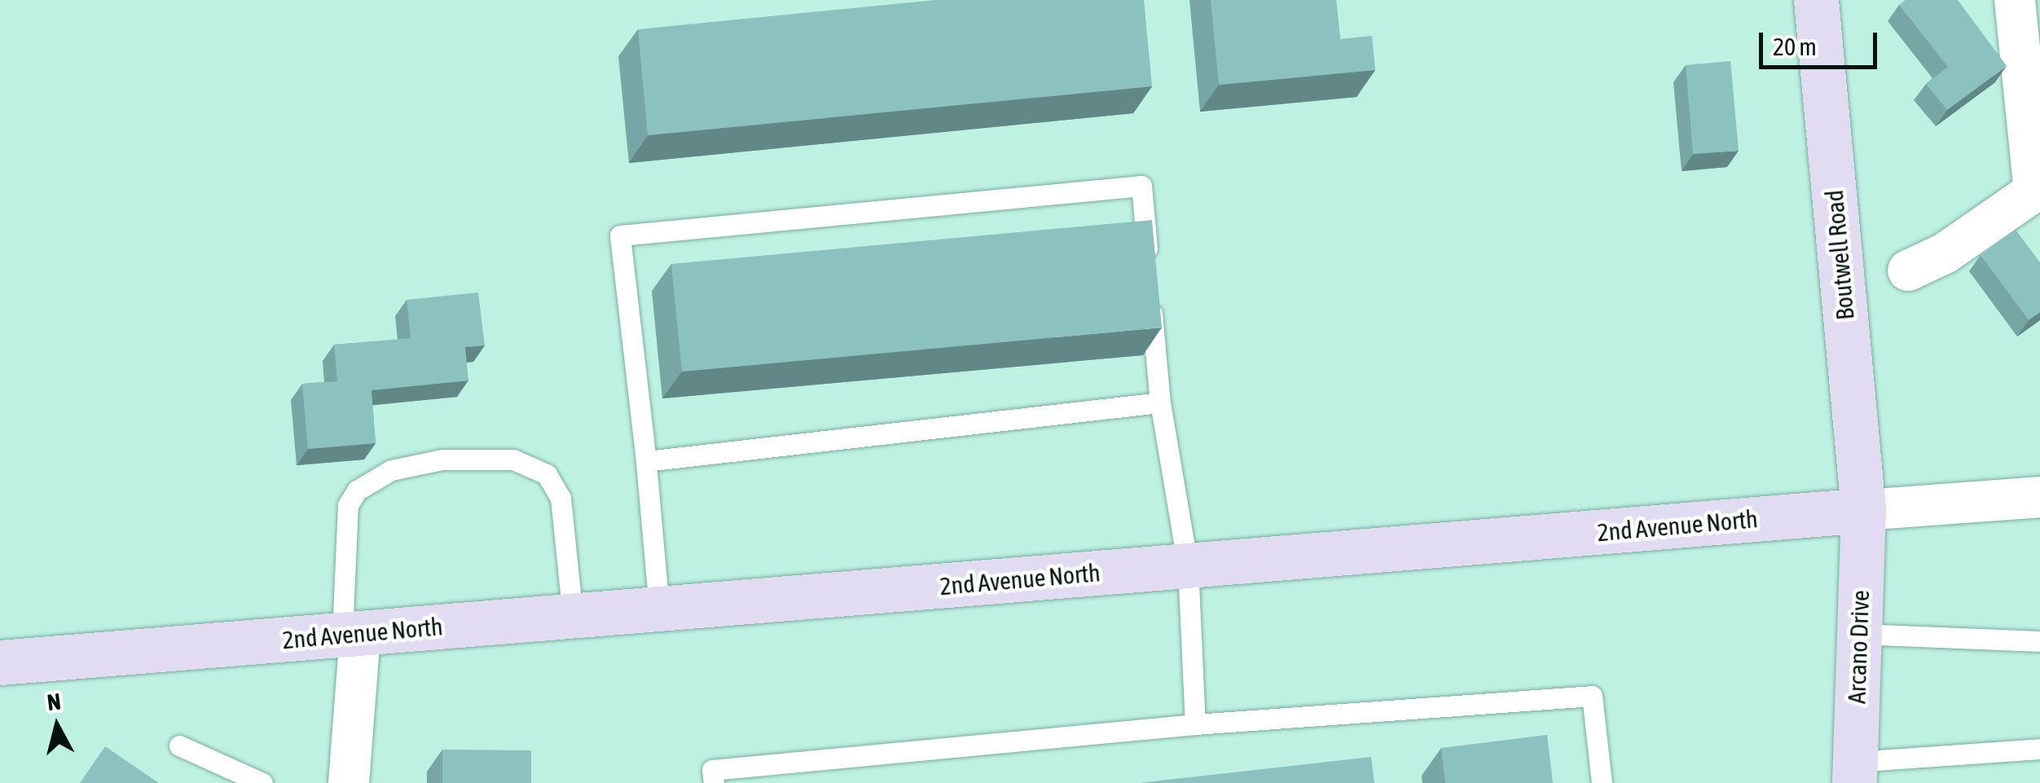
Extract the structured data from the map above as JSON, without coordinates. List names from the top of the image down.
{
  "streets": {
    "street": ["Boutwell Road", "2nd Avenue North", "Arcano Drive"]
  },
  "crossings": [
    ["Boutwell Road", "2nd Avenue North"],
    ["Boutwell Road", "Arcano Drive"],
    ["2nd Avenue North", "Arcano Drive"]
  ],
  "scale_bar": "20 m",
  "north": "top"
}
